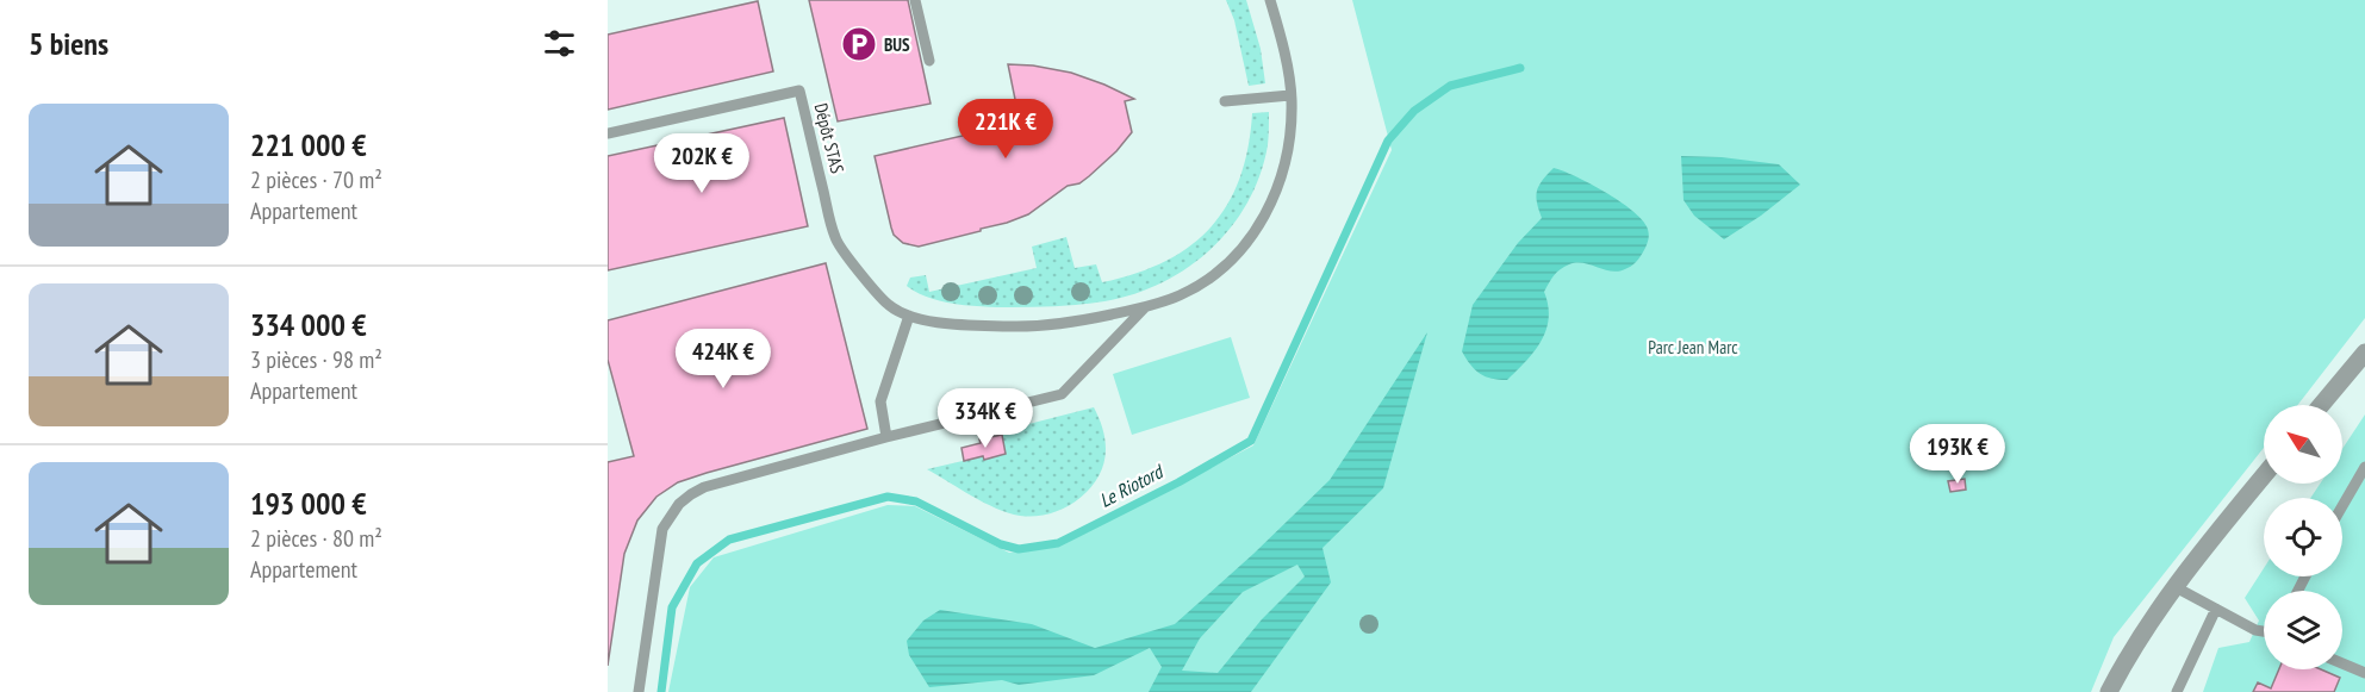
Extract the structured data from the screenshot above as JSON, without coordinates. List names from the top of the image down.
{
  "streets": {
    "lane": ["Dépôt STAS"]
  },
  "water": ["Le Riotord"],
  "parks": ["Parc Jean Marc"],
  "places": {
    "parking": ["BUS"]
  },
  "north": "top left",
  "page": {
    "heading": "5 biens",
    "list": [
      {
        "name": "221 000 €",
        "note": "2 pièces · 70 m² · Appartement"
      },
      {
        "name": "334 000 €",
        "note": "3 pièces · 98 m² · Appartement"
      },
      {
        "name": "193 000 €",
        "note": "2 pièces · 80 m² · Appartement"
      }
    ],
    "price": [
      "221K €",
      "202K €",
      "424K €",
      "334K €",
      "193K €"
    ]
  }
}
